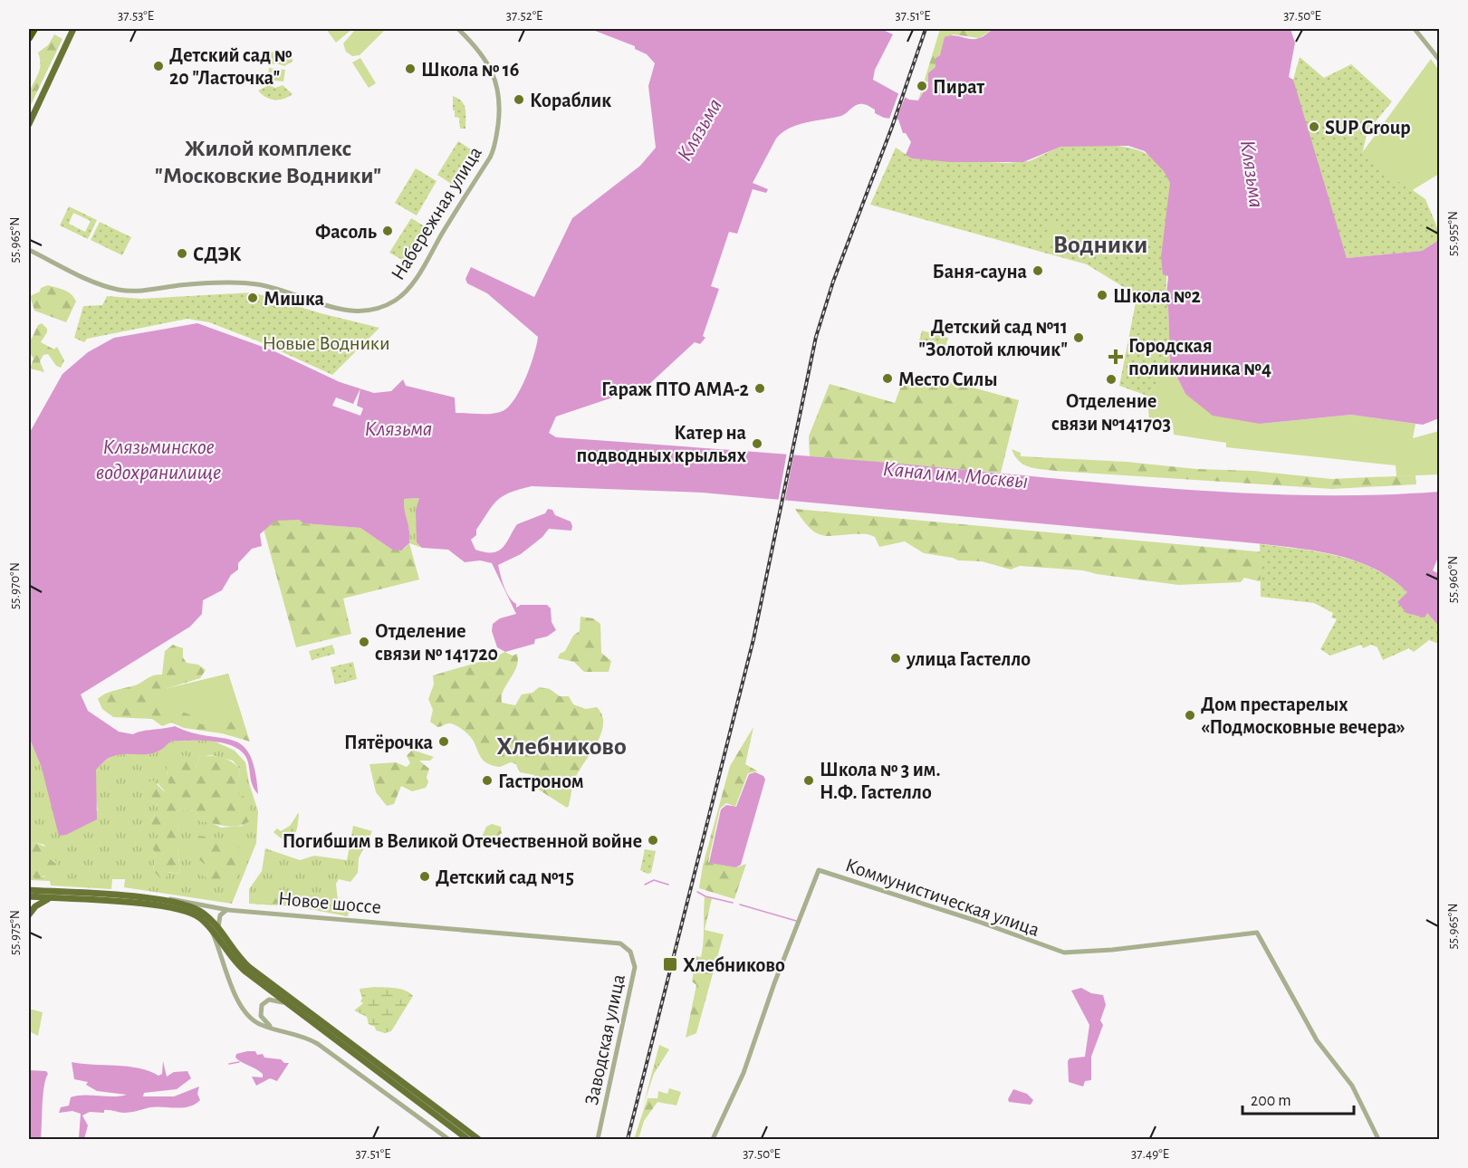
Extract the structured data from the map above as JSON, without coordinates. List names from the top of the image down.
{
  "streets": {
    "main road": ["Новое шоссе"],
    "street": ["Набережная улица", "Коммунистическая улица", "Заводская улица"]
  },
  "crossings": [
    ["Новое шоссе", "Заводская улица"]
  ],
  "districts": ["Жилой комплекс \"Московские Водники\"", "Водники", "Хлебниково"],
  "water": ["Клязьма", "Клязьминское водохранилище", "Канал им. Москвы"],
  "parks": ["Новые Водники"],
  "places": {
    "other": [
      "Детский сад № 20 \"Ласточка\"",
      "Школа № 16",
      "Пират",
      "Кораблик",
      "SUP Group",
      "Фасоль",
      "СДЭК",
      "Баня-сауна",
      "Школа №2",
      "Мишка",
      "Детский сад №11 \"Золотой ключик\"",
      "Место Силы",
      "Отделение связи №141703",
      "Гараж ПТО АМА-2",
      "Катер на подводных крыльях",
      "Отделение связи № 141720",
      "улица Гастелло",
      "Дом престарелых «Подмосковные вечера»",
      "Пятёрочка",
      "Гастроном",
      "Школа № 3 им. Н.Ф. Гастелло",
      "Погибшим в Великой Отечественной войне",
      "Детский сад №15"
    ],
    "health": ["Городская поликлиника №4"],
    "transit": ["Хлебниково"]
  },
  "scale_bar": "200 m",
  "coordinates": [
    "37.53°E",
    "37.52°E",
    "37.51°E",
    "37.50°E",
    "55.955°N",
    "55.965°N",
    "55.960°N",
    "55.970°N",
    "55.975°N",
    "37.49°E"
  ]
}
